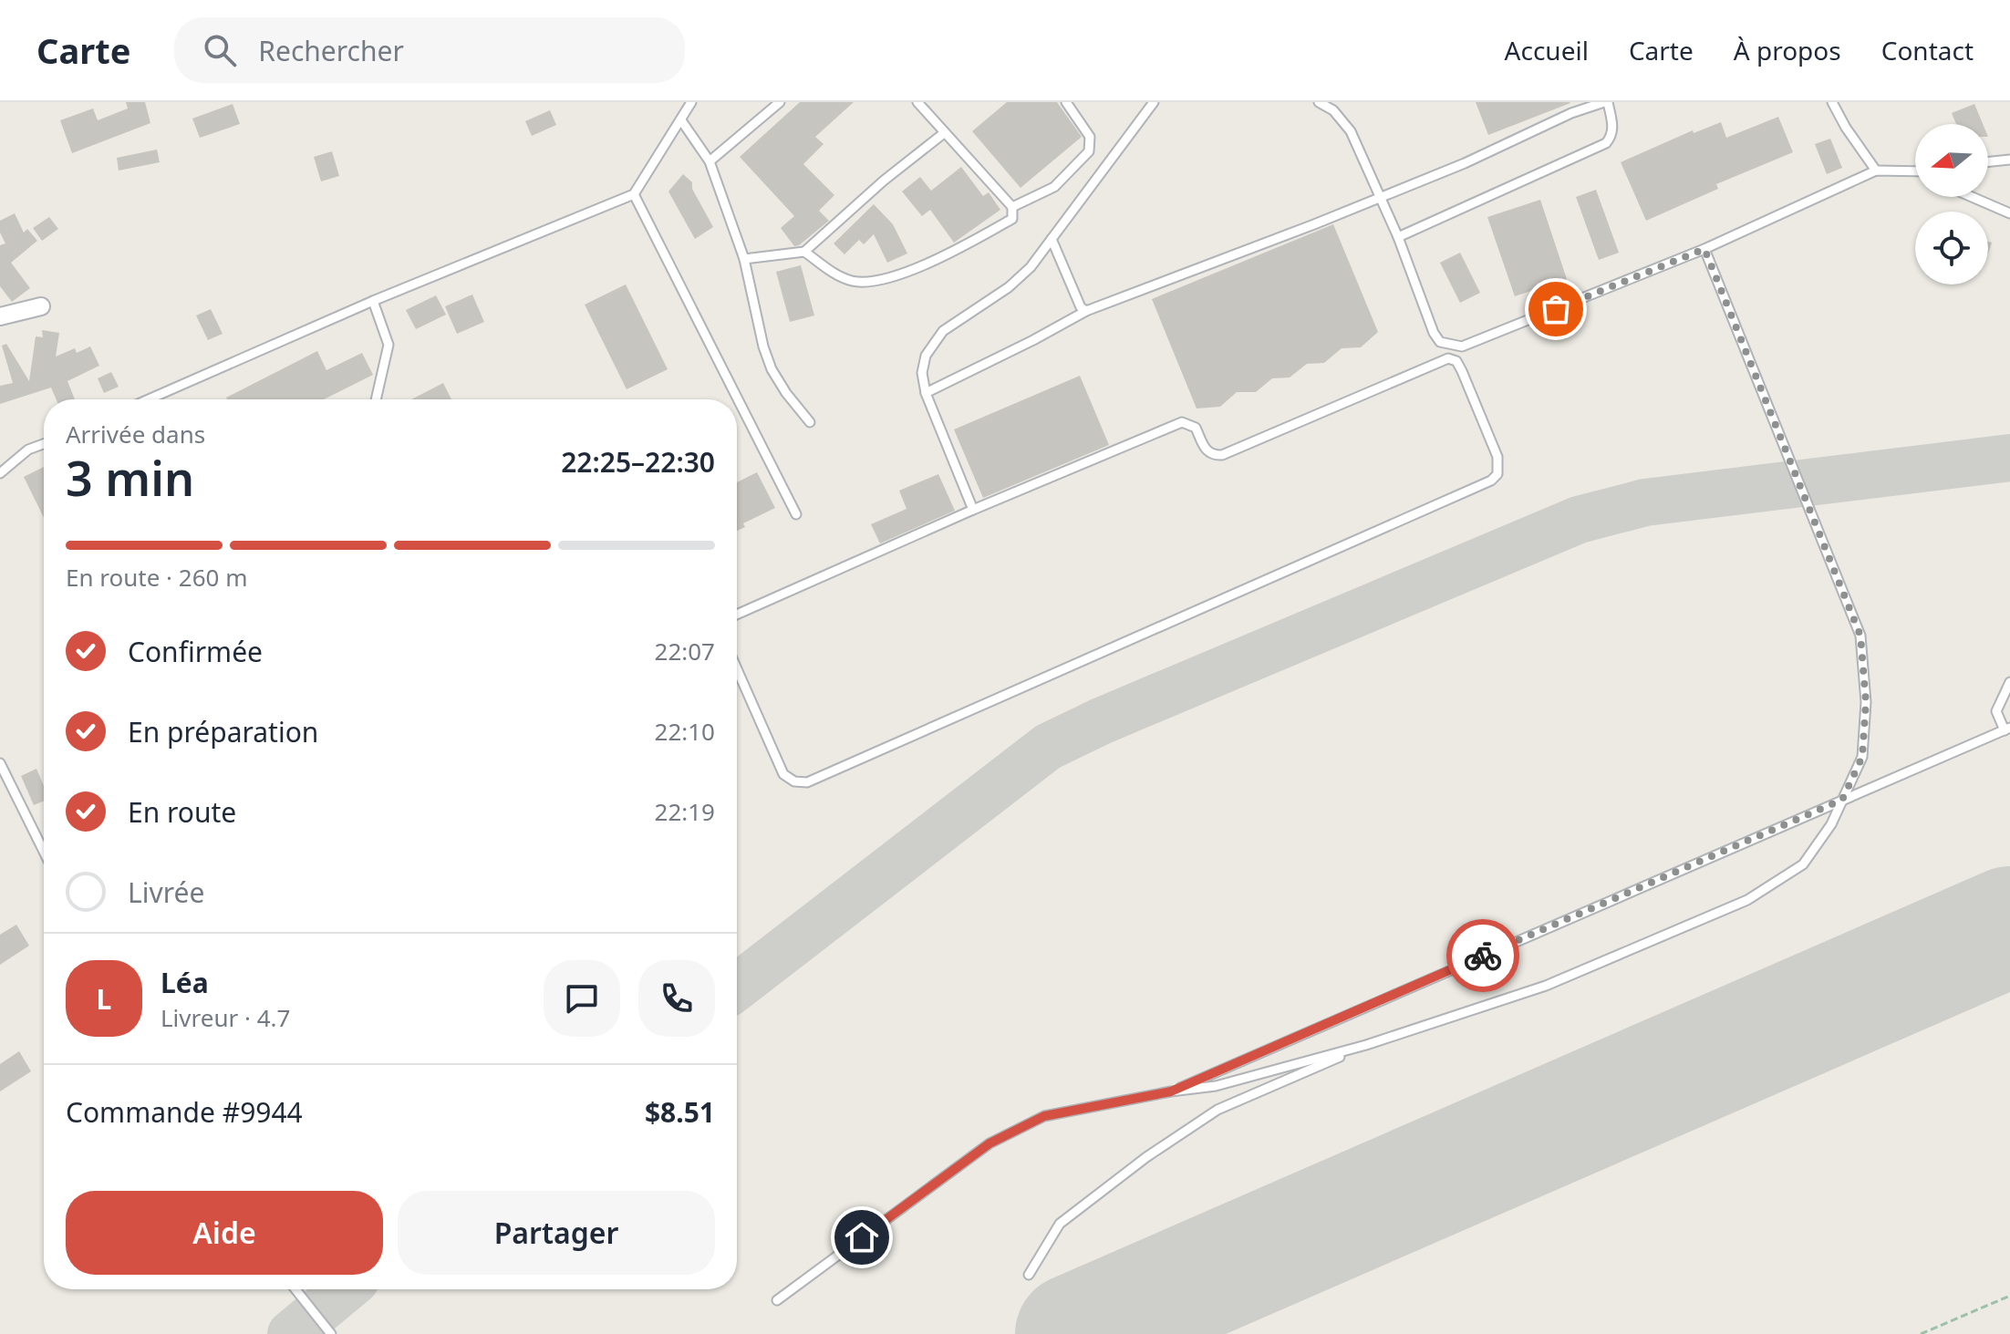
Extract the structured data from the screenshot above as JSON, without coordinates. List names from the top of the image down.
{
  "north": "left",
  "page": {
    "header": "Carte",
    "search": "Rechercher",
    "nav": [
      "Accueil",
      "Carte",
      "À propos",
      "Contact"
    ],
    "heading": ["3 min", "Arrivée dans", "22:25–22:30"],
    "panel": [
      "Léa",
      "Livreur · 4.7",
      "Commande #9944",
      "$8.51"
    ],
    "bar": "En route · 260 m",
    "list": [
      ["Confirmée", "22:07"],
      ["En préparation", "22:10"],
      ["En route", "22:19"],
      "Livrée"
    ],
    "round": "L",
    "buttons": ["Aide", "Partager"]
  }
}
